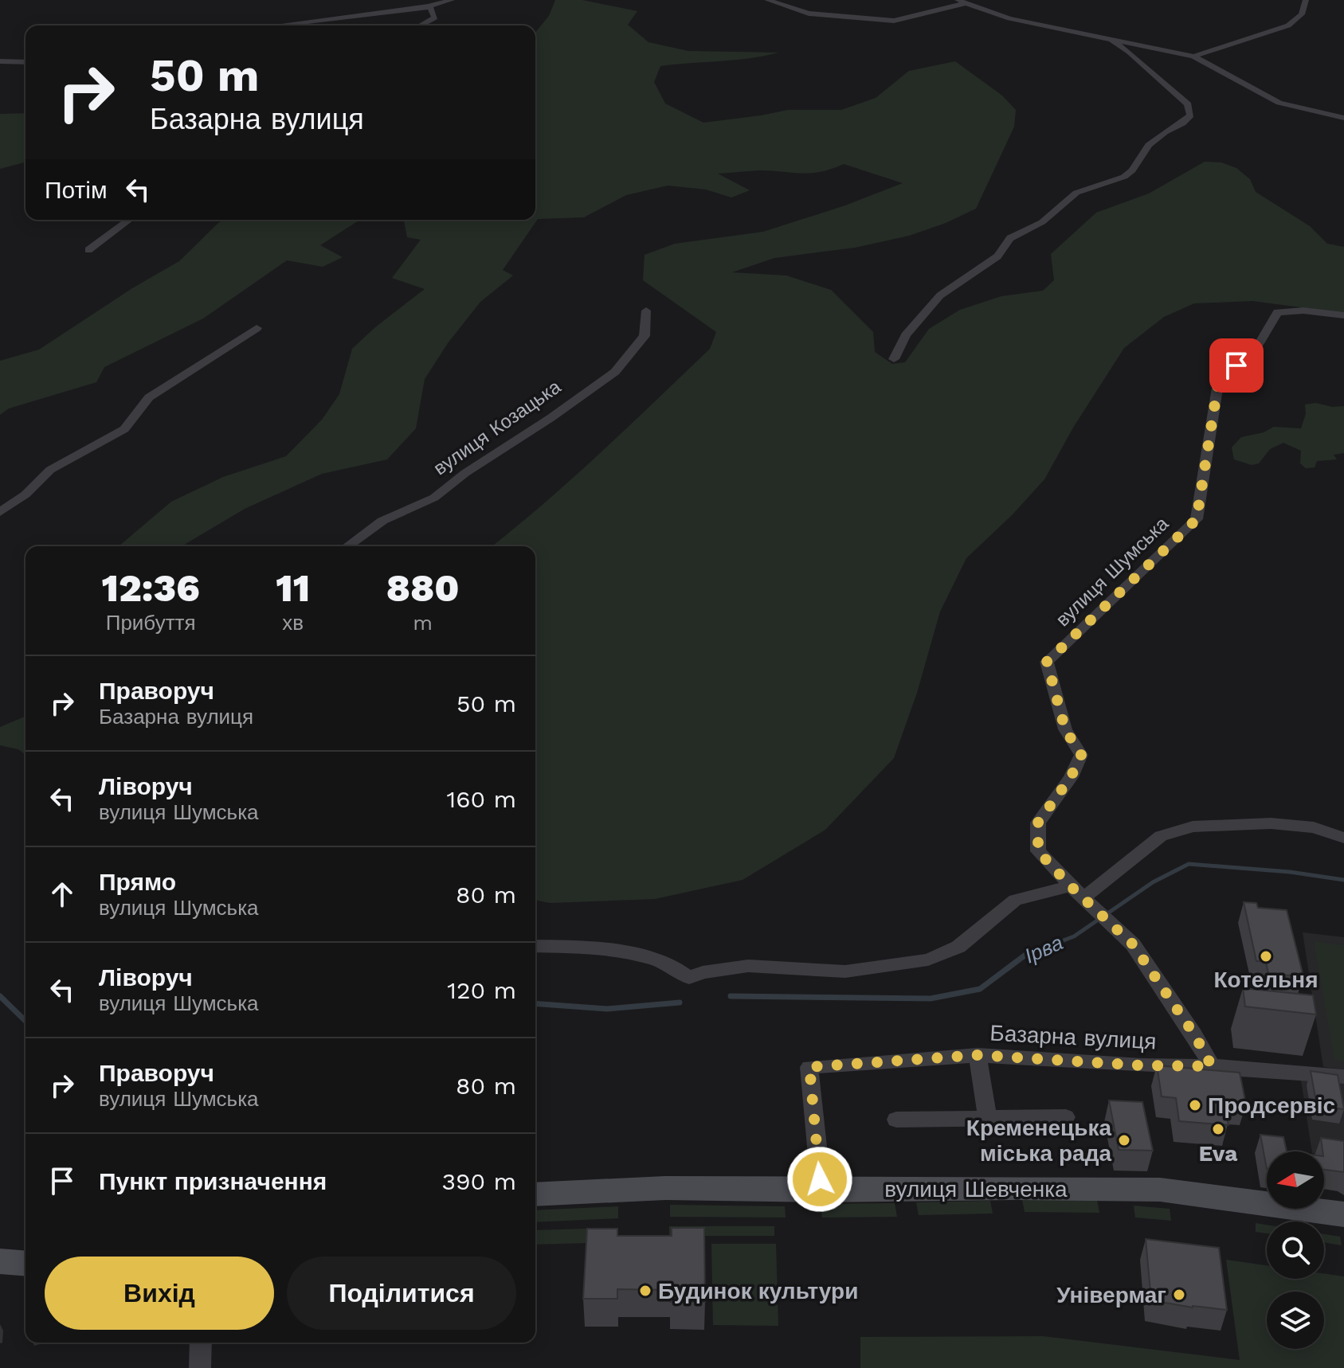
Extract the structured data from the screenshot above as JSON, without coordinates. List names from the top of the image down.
{
  "streets": {
    "main road": ["вулиця Шевченка"],
    "street": ["вулиця Козацька", "вулиця Шумська", "Базарна вулиця"]
  },
  "crossings": [
    ["Базарна вулиця", "вулиця Шевченка"]
  ],
  "water": ["Ірва"],
  "places": [
    "Котельня",
    "Продсервіс",
    "Eva",
    "Кременецька міська рада",
    "Будинок культури",
    "Універмаг"
  ],
  "north": "left",
  "page": {
    "turn": ["50 m", "Базарна вулиця"],
    "then": "Потім",
    "eta": [
      "12:36",
      "Прибуття",
      "11",
      "хв",
      "880",
      "m"
    ],
    "list": [
      {
        "name": "Праворуч",
        "note": "Базарна вулиця",
        "value": "50 m"
      },
      {
        "name": "Ліворуч",
        "note": "вулиця Шумська",
        "value": "160 m"
      },
      {
        "name": "Прямо",
        "note": "вулиця Шумська",
        "value": "80 m"
      },
      {
        "name": "Ліворуч",
        "note": "вулиця Шумська",
        "value": "120 m"
      },
      {
        "name": "Праворуч",
        "note": "вулиця Шумська",
        "value": "80 m"
      },
      {
        "name": "Пункт призначення",
        "value": "390 m"
      }
    ],
    "buttons": ["Вихід", "Поділитися"]
  }
}
